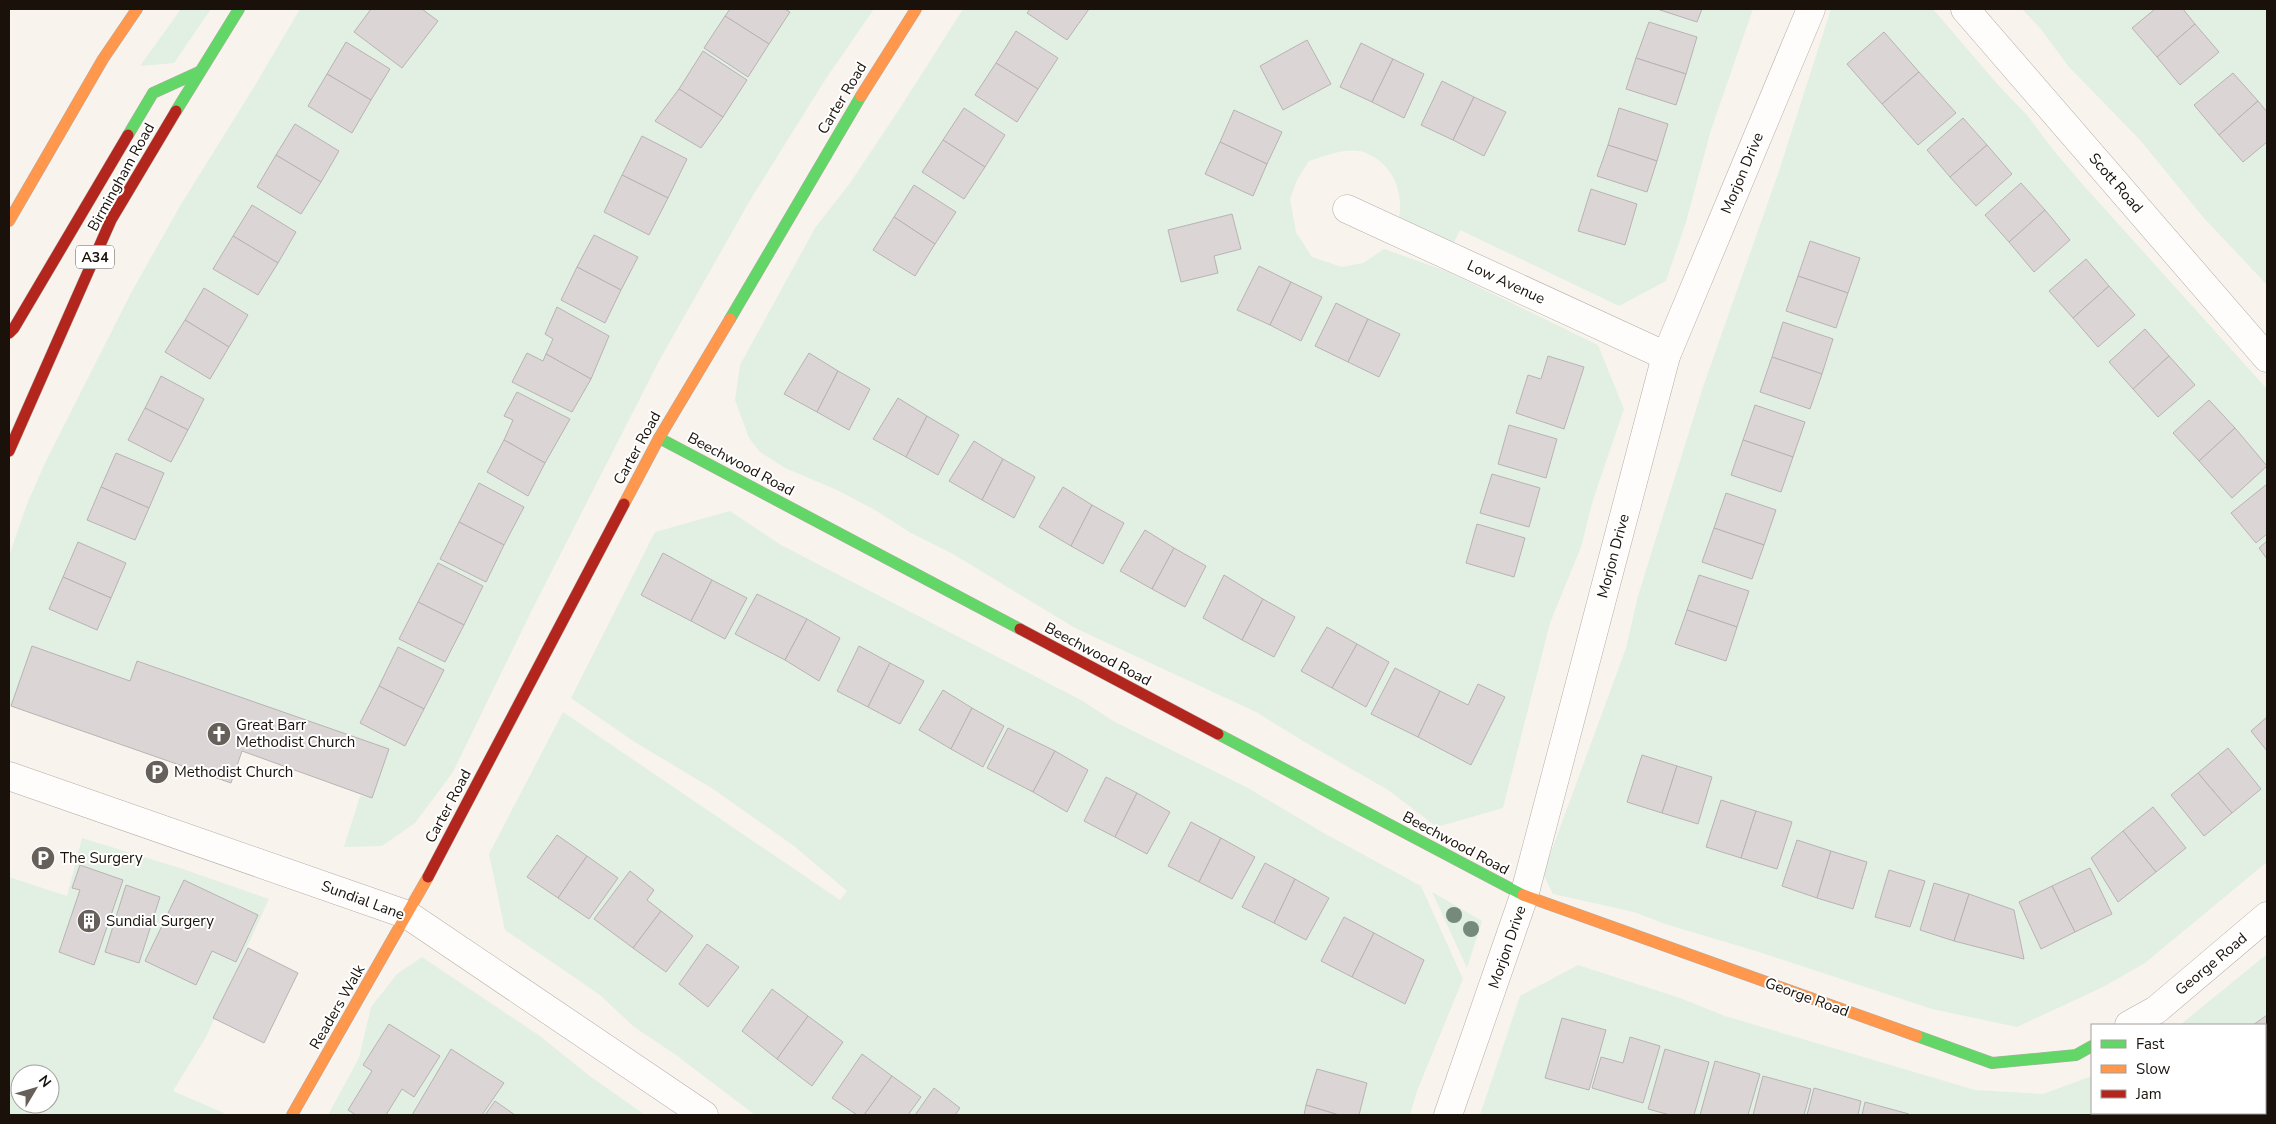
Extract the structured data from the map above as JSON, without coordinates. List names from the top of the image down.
{
  "streets": {
    "main road": [
      "Carter Road",
      "Birmingham Road",
      "A34",
      "Beechwood Road",
      "George Road",
      "Readers Walk"
    ],
    "street": [
      "Morjon Drive",
      "Scott Road",
      "Low Avenue",
      "Sundial Lane"
    ]
  },
  "crossings": [
    ["Carter Road", "Beechwood Road"],
    ["Carter Road", "Sundial Lane"],
    ["Carter Road", "Readers Walk"],
    ["Morjon Drive", "Low Avenue"],
    ["Morjon Drive", "Beechwood Road"],
    ["Morjon Drive", "George Road"],
    ["Beechwood Road", "George Road"],
    ["Sundial Lane", "Readers Walk"]
  ],
  "places": {
    "church": ["Great Barr Methodist Church"],
    "parking": ["Methodist Church", "The Surgery"],
    "building": ["Sundial Surgery"]
  },
  "legend": ["Fast", "Slow", "Jam"],
  "north": "top right"
}
